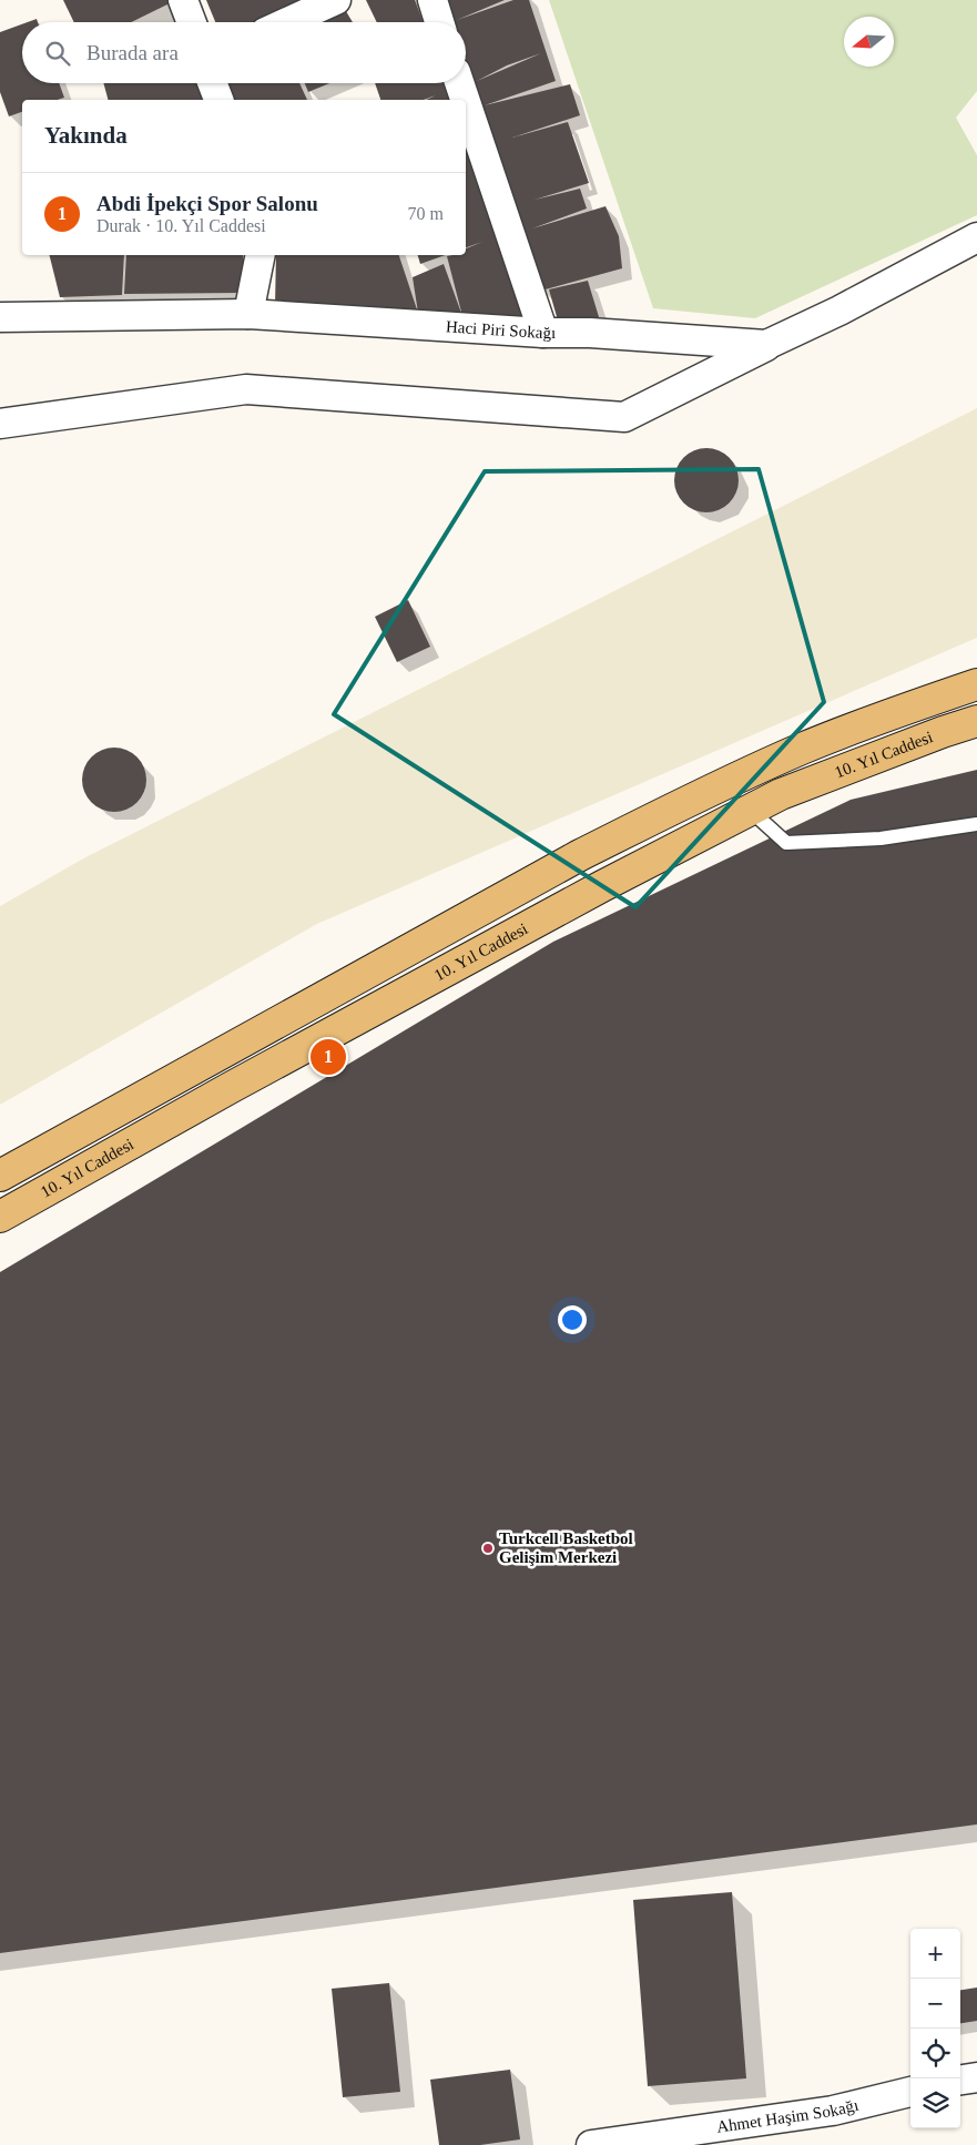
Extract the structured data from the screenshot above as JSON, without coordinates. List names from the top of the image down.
{
  "streets": {
    "main road": ["10. Yıl Caddesi"],
    "street": ["Haci Piri Sokağı", "Ahmet Haşim Sokağı"]
  },
  "places": ["Turkcell Basketbol Gelişim Merkezi"],
  "north": "left",
  "page": {
    "search": "Burada ara",
    "heading": "Yakında",
    "list": [
      {
        "mark": "1",
        "name": "Abdi İpekçi Spor Salonu",
        "note": "Durak · 10. Yıl Caddesi",
        "value": "70 m"
      }
    ],
    "pins": "1",
    "map_buttons": ["+", "−"]
  }
}
